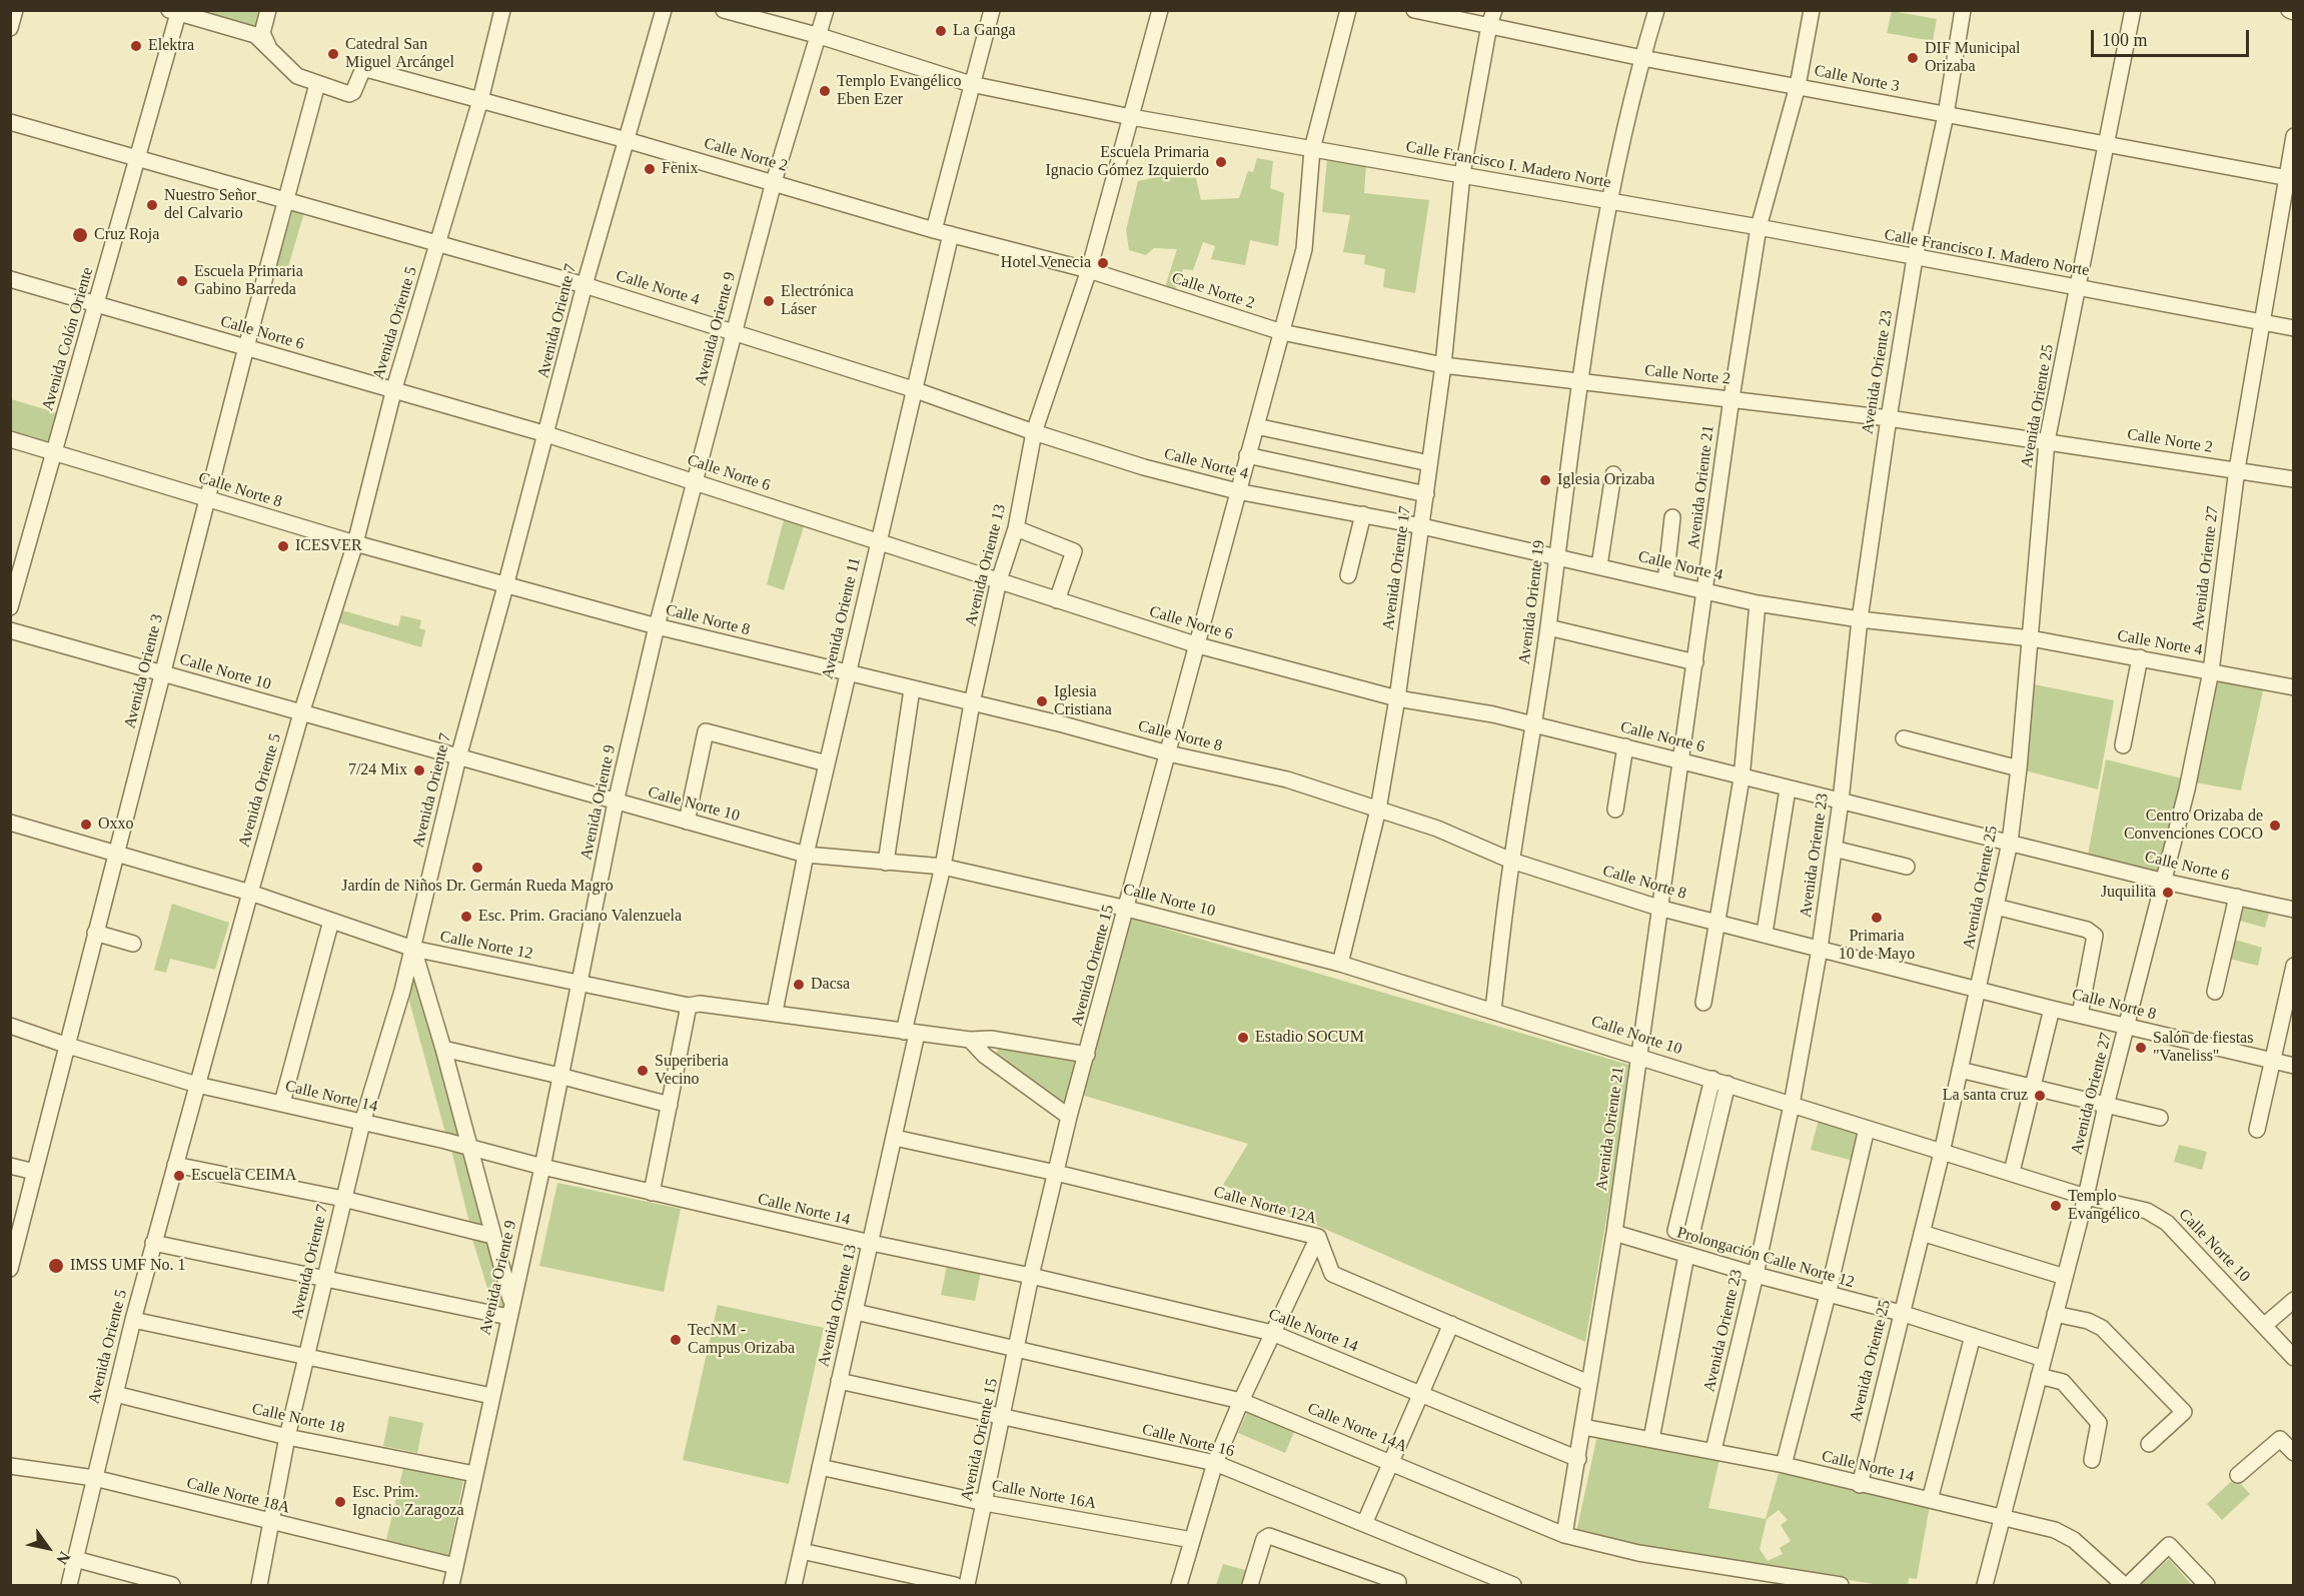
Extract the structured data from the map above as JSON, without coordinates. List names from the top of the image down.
{
  "streets": {
    "street": [
      "Calle Norte 3",
      "Calle Norte 2",
      "Calle Francisco I. Madero Norte",
      "Calle Norte 4",
      "Avenida Oriente 7",
      "Avenida Oriente 5",
      "Avenida Oriente 9",
      "Calle Norte 6",
      "Avenida Colón Oriente",
      "Avenida Oriente 23",
      "Avenida Oriente 25",
      "Avenida Oriente 21",
      "Calle Norte 8",
      "Avenida Oriente 13",
      "Avenida Oriente 17",
      "Avenida Oriente 27",
      "Avenida Oriente 19",
      "Avenida Oriente 11",
      "Avenida Oriente 3",
      "Calle Norte 10",
      "Calle Norte 12",
      "Avenida Oriente 15",
      "Calle Norte 14",
      "Calle Norte 12A",
      "Prolongación Calle Norte 12",
      "Calle Norte 18",
      "Calle Norte 14A",
      "Calle Norte 16",
      "Calle Norte 16A",
      "Calle Norte 18A"
    ]
  },
  "crossings": [
    ["Calle Norte 3", "Avenida Oriente 23"],
    ["Calle Norte 3", "Avenida Oriente 25"],
    ["Calle Norte 3", "Avenida Oriente 21"],
    ["Calle Norte 3", "Avenida Oriente 17"],
    ["Calle Norte 3", "Avenida Oriente 27"],
    ["Calle Norte 3", "Avenida Oriente 19"],
    ["Calle Norte 2", "Avenida Oriente 7"],
    ["Calle Norte 2", "Avenida Oriente 5"],
    ["Calle Norte 2", "Avenida Oriente 9"],
    ["Calle Norte 2", "Avenida Colón Oriente"],
    ["Calle Norte 2", "Avenida Oriente 23"],
    ["Calle Norte 2", "Avenida Oriente 25"],
    ["Calle Norte 2", "Avenida Oriente 21"],
    ["Calle Norte 2", "Avenida Oriente 13"],
    ["Calle Norte 2", "Avenida Oriente 17"],
    ["Calle Norte 2", "Avenida Oriente 27"],
    ["Calle Norte 2", "Avenida Oriente 19"],
    ["Calle Norte 2", "Avenida Oriente 11"],
    ["Calle Norte 2", "Avenida Oriente 3"],
    ["Calle Norte 2", "Avenida Oriente 15"],
    ["Calle Francisco I. Madero Norte", "Avenida Oriente 9"],
    ["Calle Francisco I. Madero Norte", "Avenida Oriente 23"],
    ["Calle Francisco I. Madero Norte", "Avenida Oriente 25"],
    ["Calle Francisco I. Madero Norte", "Avenida Oriente 21"],
    ["Calle Francisco I. Madero Norte", "Avenida Oriente 13"],
    ["Calle Francisco I. Madero Norte", "Avenida Oriente 17"],
    ["Calle Francisco I. Madero Norte", "Avenida Oriente 27"],
    ["Calle Francisco I. Madero Norte", "Avenida Oriente 19"],
    ["Calle Francisco I. Madero Norte", "Avenida Oriente 15"],
    ["Calle Norte 4", "Avenida Oriente 7"],
    ["Calle Norte 4", "Avenida Oriente 5"],
    ["Calle Norte 4", "Avenida Oriente 9"],
    ["Calle Norte 4", "Avenida Colón Oriente"],
    ["Calle Norte 4", "Avenida Oriente 23"],
    ["Calle Norte 4", "Avenida Oriente 25"],
    ["Calle Norte 4", "Avenida Oriente 21"],
    ["Calle Norte 4", "Avenida Oriente 13"],
    ["Calle Norte 4", "Avenida Oriente 17"],
    ["Calle Norte 4", "Avenida Oriente 27"],
    ["Calle Norte 4", "Avenida Oriente 19"],
    ["Calle Norte 4", "Avenida Oriente 11"],
    ["Calle Norte 4", "Avenida Oriente 3"],
    ["Calle Norte 4", "Avenida Oriente 15"],
    ["Avenida Oriente 7", "Calle Norte 6"],
    ["Avenida Oriente 7", "Calle Norte 8"],
    ["Avenida Oriente 7", "Calle Norte 10"],
    ["Avenida Oriente 7", "Calle Norte 12"],
    ["Avenida Oriente 7", "Calle Norte 14"],
    ["Avenida Oriente 7", "Calle Norte 18"],
    ["Avenida Oriente 7", "Calle Norte 18A"],
    ["Avenida Oriente 5", "Calle Norte 6"],
    ["Avenida Oriente 5", "Calle Norte 8"],
    ["Avenida Oriente 5", "Calle Norte 10"],
    ["Avenida Oriente 5", "Calle Norte 12"],
    ["Avenida Oriente 5", "Calle Norte 14"],
    ["Avenida Oriente 5", "Calle Norte 18"],
    ["Avenida Oriente 5", "Calle Norte 18A"],
    ["Avenida Oriente 9", "Calle Norte 6"],
    ["Avenida Oriente 9", "Calle Norte 8"],
    ["Avenida Oriente 9", "Calle Norte 10"],
    ["Avenida Oriente 9", "Calle Norte 12"],
    ["Avenida Oriente 9", "Calle Norte 14"],
    ["Avenida Oriente 9", "Calle Norte 18"],
    ["Avenida Oriente 9", "Calle Norte 18A"],
    ["Calle Norte 6", "Avenida Colón Oriente"],
    ["Calle Norte 6", "Avenida Oriente 23"],
    ["Calle Norte 6", "Avenida Oriente 25"],
    ["Calle Norte 6", "Avenida Oriente 21"],
    ["Calle Norte 6", "Avenida Oriente 13"],
    ["Calle Norte 6", "Avenida Oriente 17"],
    ["Calle Norte 6", "Avenida Oriente 27"],
    ["Calle Norte 6", "Avenida Oriente 19"],
    ["Calle Norte 6", "Avenida Oriente 11"],
    ["Calle Norte 6", "Avenida Oriente 3"],
    ["Calle Norte 6", "Avenida Oriente 15"],
    ["Avenida Colón Oriente", "Calle Norte 8"],
    ["Avenida Oriente 23", "Calle Norte 8"],
    ["Avenida Oriente 23", "Calle Norte 10"],
    ["Avenida Oriente 23", "Calle Norte 14"],
    ["Avenida Oriente 23", "Prolongación Calle Norte 12"],
    ["Avenida Oriente 25", "Calle Norte 8"],
    ["Avenida Oriente 25", "Calle Norte 10"],
    ["Avenida Oriente 25", "Calle Norte 14"],
    ["Avenida Oriente 25", "Prolongación Calle Norte 12"],
    ["Avenida Oriente 21", "Calle Norte 8"],
    ["Avenida Oriente 21", "Calle Norte 10"],
    ["Avenida Oriente 21", "Calle Norte 14"],
    ["Avenida Oriente 21", "Calle Norte 12A"],
    ["Avenida Oriente 21", "Prolongación Calle Norte 12"],
    ["Avenida Oriente 21", "Calle Norte 14A"],
    ["Calle Norte 8", "Avenida Oriente 13"],
    ["Calle Norte 8", "Avenida Oriente 17"],
    ["Calle Norte 8", "Avenida Oriente 27"],
    ["Calle Norte 8", "Avenida Oriente 19"],
    ["Calle Norte 8", "Avenida Oriente 11"],
    ["Calle Norte 8", "Avenida Oriente 3"],
    ["Calle Norte 8", "Avenida Oriente 15"],
    ["Avenida Oriente 13", "Calle Norte 10"],
    ["Avenida Oriente 13", "Calle Norte 12"],
    ["Avenida Oriente 13", "Calle Norte 14"],
    ["Avenida Oriente 13", "Calle Norte 12A"],
    ["Avenida Oriente 13", "Calle Norte 14A"],
    ["Avenida Oriente 13", "Calle Norte 16"],
    ["Avenida Oriente 13", "Calle Norte 16A"],
    ["Avenida Oriente 17", "Calle Norte 10"],
    ["Avenida Oriente 27", "Calle Norte 10"],
    ["Avenida Oriente 27", "Calle Norte 14"],
    ["Avenida Oriente 27", "Prolongación Calle Norte 12"],
    ["Avenida Oriente 19", "Calle Norte 10"],
    ["Avenida Oriente 11", "Calle Norte 10"],
    ["Avenida Oriente 11", "Calle Norte 12"],
    ["Avenida Oriente 3", "Calle Norte 10"],
    ["Avenida Oriente 3", "Calle Norte 12"],
    ["Avenida Oriente 3", "Calle Norte 14"],
    ["Calle Norte 10", "Avenida Oriente 15"],
    ["Calle Norte 12", "Avenida Oriente 15"],
    ["Avenida Oriente 15", "Calle Norte 14"],
    ["Avenida Oriente 15", "Calle Norte 12A"],
    ["Avenida Oriente 15", "Calle Norte 14A"],
    ["Avenida Oriente 15", "Calle Norte 16"],
    ["Avenida Oriente 15", "Calle Norte 16A"]
  ],
  "places": [
    "La Ganga",
    "Elektra",
    "Catedral San Miguel Arcángel",
    "DIF Municipal Orizaba",
    "Templo Evangélico Eben Ezer",
    "Escuela Primaria Ignacio Gómez Izquierdo",
    "Fenix",
    "Nuestro Señor del Calvario",
    "Cruz Roja",
    "Hotel Venecia",
    "Escuela Primaria Gabino Barreda",
    "Electrónica Láser",
    "Iglesia Orizaba",
    "ICESVER",
    "Iglesia Cristiana",
    "7/24 Mix",
    "Oxxo",
    "Centro Orizaba de Convenciones COCO",
    "Jardín de Niños Dr. Germán Rueda Magro",
    "Juquilita",
    "Esc. Prim. Graciano Valenzuela",
    "Primaria 10 de Mayo",
    "Dacsa",
    "Estadio SOCUM",
    "Salón de fiestas \"Vaneliss\"",
    "Superiberia Vecino",
    "La santa cruz",
    "Escuela CEIMA",
    "Templo Evangélico",
    "IMSS UMF No. 1",
    "TecNM - Campus Orizaba",
    "Esc. Prim. Ignacio Zaragoza"
  ],
  "scale_bar": "100 m",
  "north": "bottom right"
}
